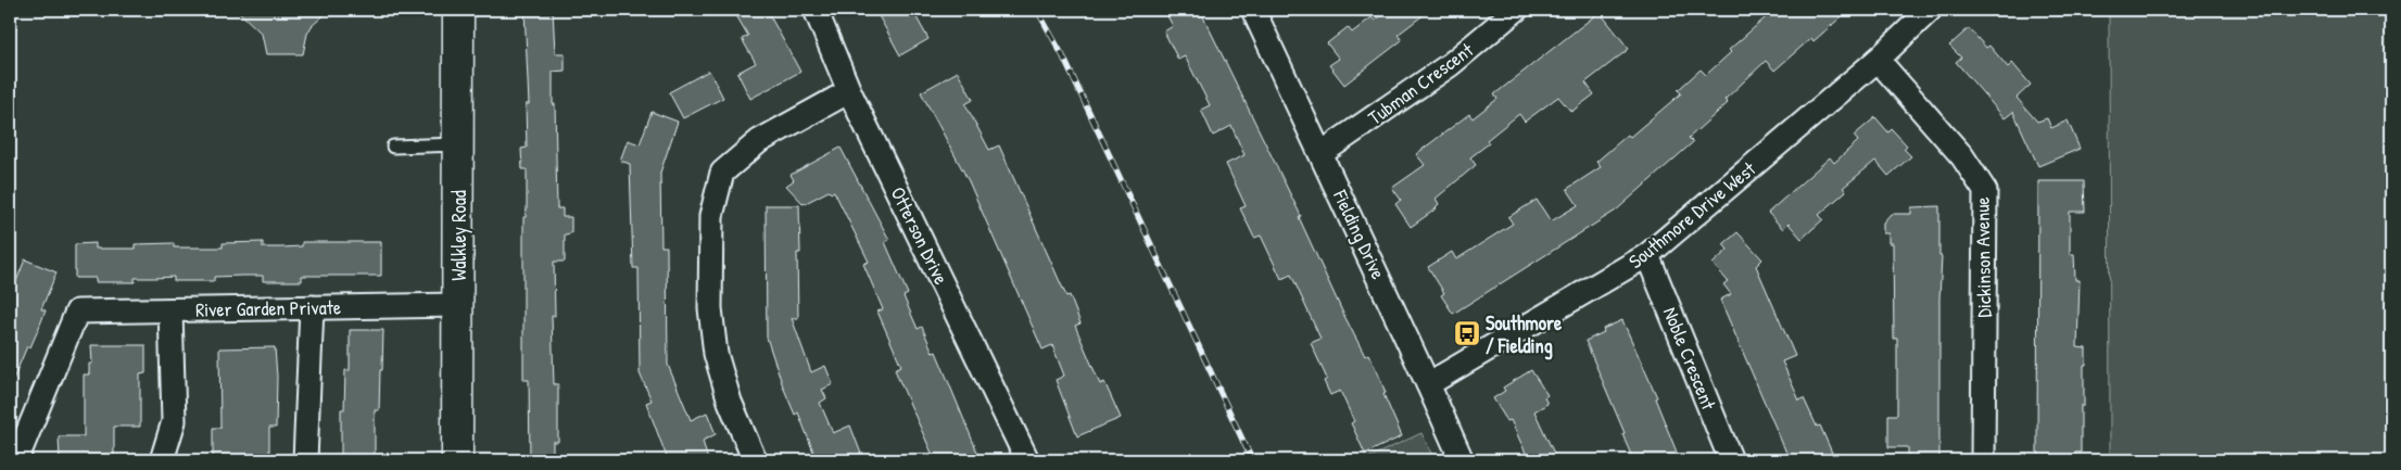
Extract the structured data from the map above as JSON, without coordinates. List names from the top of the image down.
{
  "streets": {
    "main road": ["Walkley Road"],
    "street": [
      "Tubman Crescent",
      "Southmore Drive West",
      "Fielding Drive",
      "Otterson Drive",
      "Dickinson Avenue",
      "River Garden Private",
      "Noble Crescent"
    ]
  },
  "crossings": [
    ["Tubman Crescent", "Fielding Drive"],
    ["Southmore Drive West", "Fielding Drive"],
    ["Southmore Drive West", "Dickinson Avenue"],
    ["Southmore Drive West", "Noble Crescent"],
    ["Walkley Road", "River Garden Private"]
  ],
  "places": {
    "bus stop": ["Southmore / Fielding"]
  }
}
